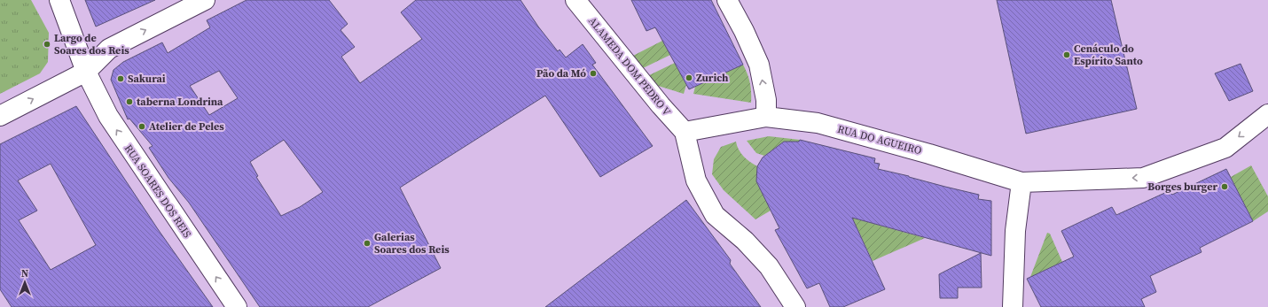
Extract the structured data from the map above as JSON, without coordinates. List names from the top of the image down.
{
  "streets": {
    "street": ["ALAMEDA DOM PEDRO V", "RUA DO AGUEIRO", "RUA SOARES DOS REIS"]
  },
  "crossings": [
    ["ALAMEDA DOM PEDRO V", "RUA DO AGUEIRO"]
  ],
  "one_way": ["RUA DO AGUEIRO", "RUA SOARES DOS REIS"],
  "places": [
    "Largo de Soares dos Reis",
    "Cenáculo do Espírito Santo",
    "Pão da Mó",
    "Zurich",
    "Sakurai",
    "taberna Londrina",
    "Atelier de Peles",
    "Borges burger",
    "Galerias Soares dos Reis"
  ],
  "north": "top"
}
